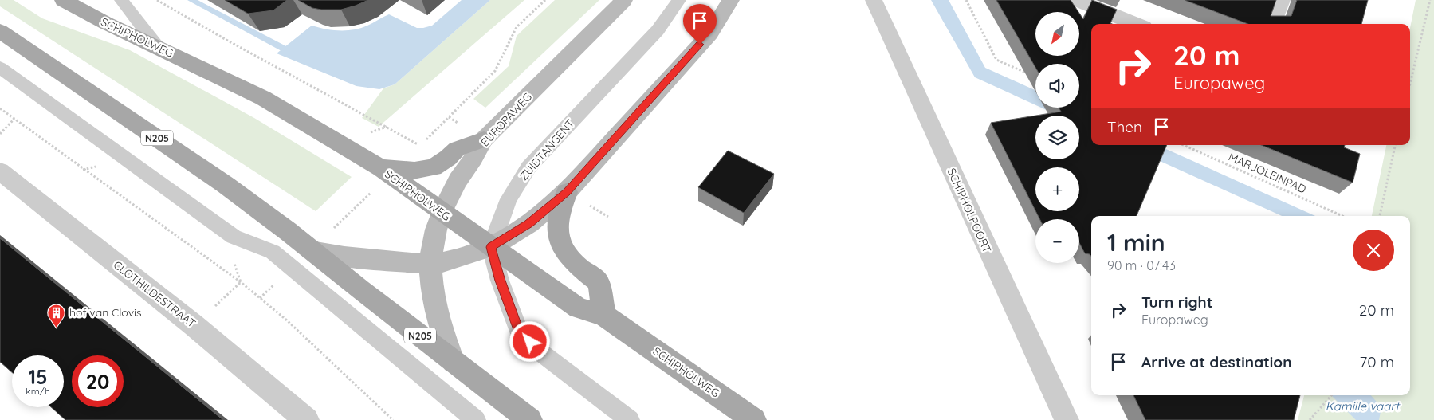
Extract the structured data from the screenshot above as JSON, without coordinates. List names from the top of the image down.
{
  "streets": {
    "main road": ["SCHIPHOLWEG", "EUROPAWEG", "N205"],
    "street": ["SCHIPHOLPOORT", "CLOTHILDESTRAAT"],
    "lane": ["ZUIDTANGENT"],
    "path": ["MARJOLEINPAD"]
  },
  "crossings": [
    ["SCHIPHOLWEG", "EUROPAWEG"],
    ["SCHIPHOLWEG", "ZUIDTANGENT"],
    ["EUROPAWEG", "N205"]
  ],
  "water": ["Kamille vaart"],
  "places": {
    "building": ["hof van Clovis"]
  },
  "north": "bottom left",
  "page": {
    "map_buttons": ["+", "−"],
    "turn": ["20 m", "Europaweg"],
    "then": "Then",
    "heading": ["1 min", "90 m · 07:43"],
    "list": [
      {
        "name": "Turn right",
        "note": "Europaweg",
        "value": "20 m"
      },
      {
        "name": "Arrive at destination",
        "value": "70 m"
      }
    ],
    "speed": "15 km/h",
    "limit": "20"
  }
}
